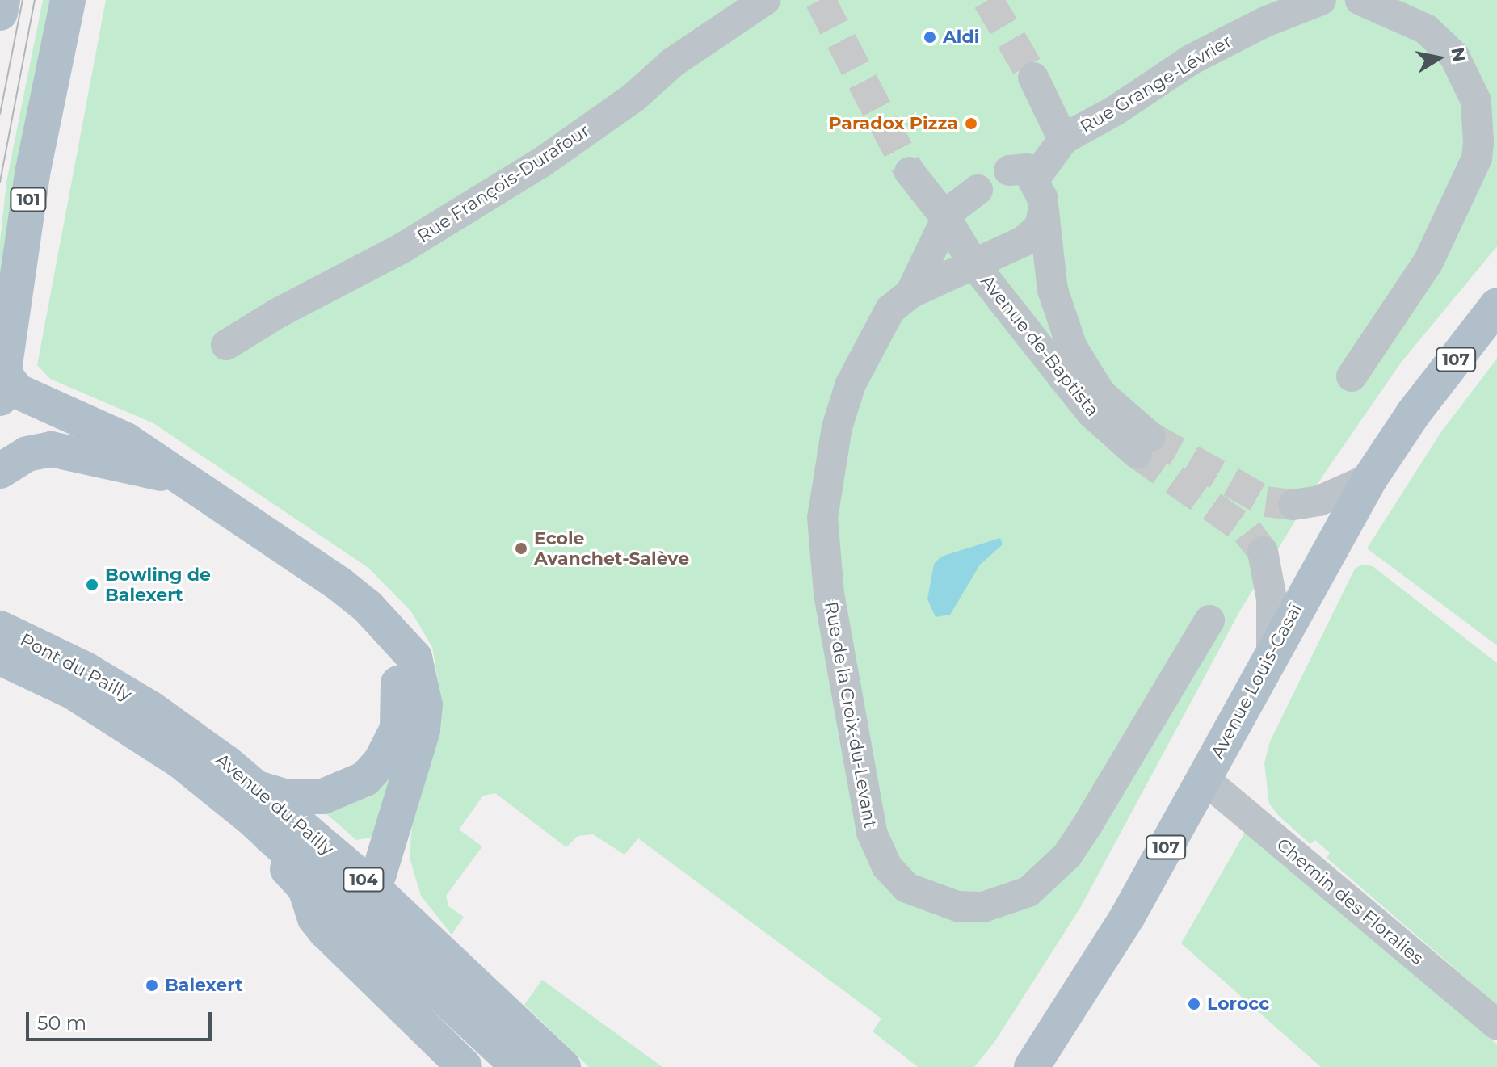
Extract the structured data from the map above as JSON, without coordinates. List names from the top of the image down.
{
  "streets": {
    "main road": [
      "101",
      "107",
      "Pont du Pailly",
      "Avenue Louis-Casaï",
      "Avenue du Pailly",
      "104"
    ],
    "street": [
      "Rue Grange-Lévrier",
      "Rue François-Durafour",
      "Avenue de-Baptista",
      "Rue de la Croix-du-Levant",
      "Chemin des Floralies"
    ]
  },
  "crossings": [
    ["Avenue de-Baptista", "Rue de la Croix-du-Levant"],
    ["Pont du Pailly", "Avenue du Pailly"],
    ["Avenue Louis-Casaï", "Chemin des Floralies"],
    ["Avenue du Pailly", "104"]
  ],
  "places": [
    "Aldi",
    "Paradox Pizza",
    "Ecole Avanchet-Salève",
    "Bowling de Balexert",
    "Balexert",
    "Lorocc"
  ],
  "scale_bar": "50 m",
  "north": "right"
}
